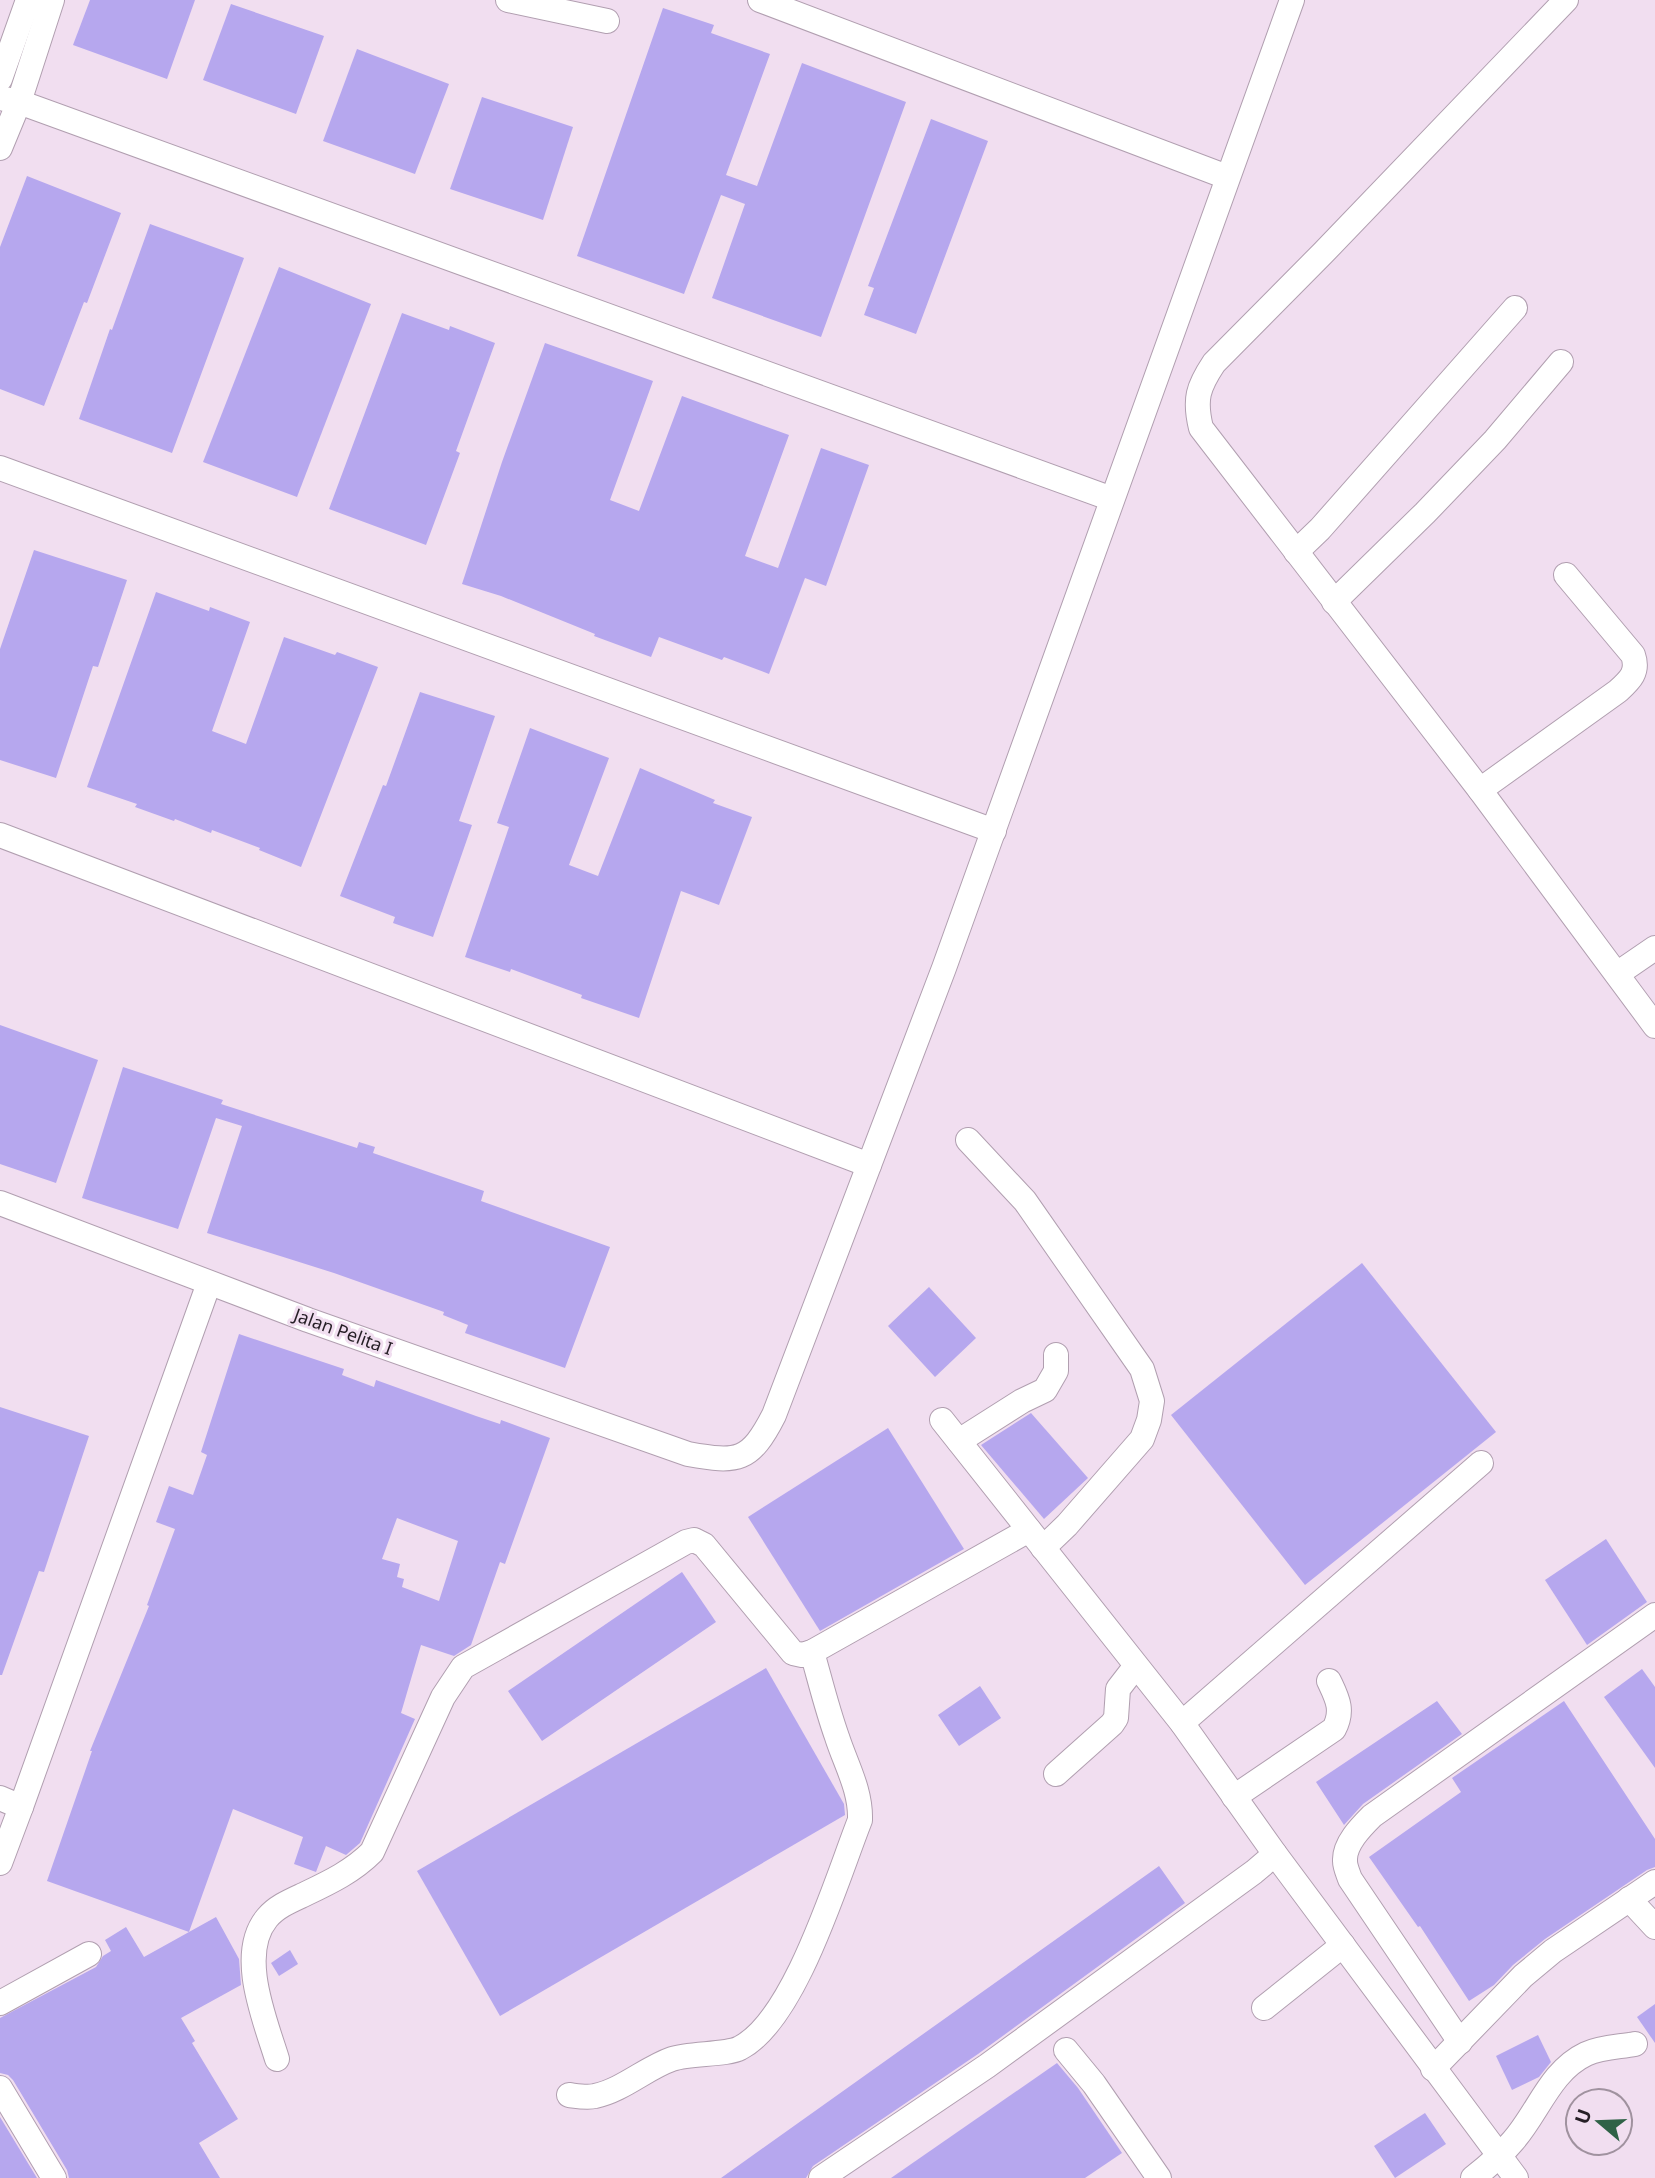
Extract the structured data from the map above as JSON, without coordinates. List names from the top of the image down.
{
  "streets": {
    "street": ["Jalan Pelita I"]
  },
  "north": "left"
}
